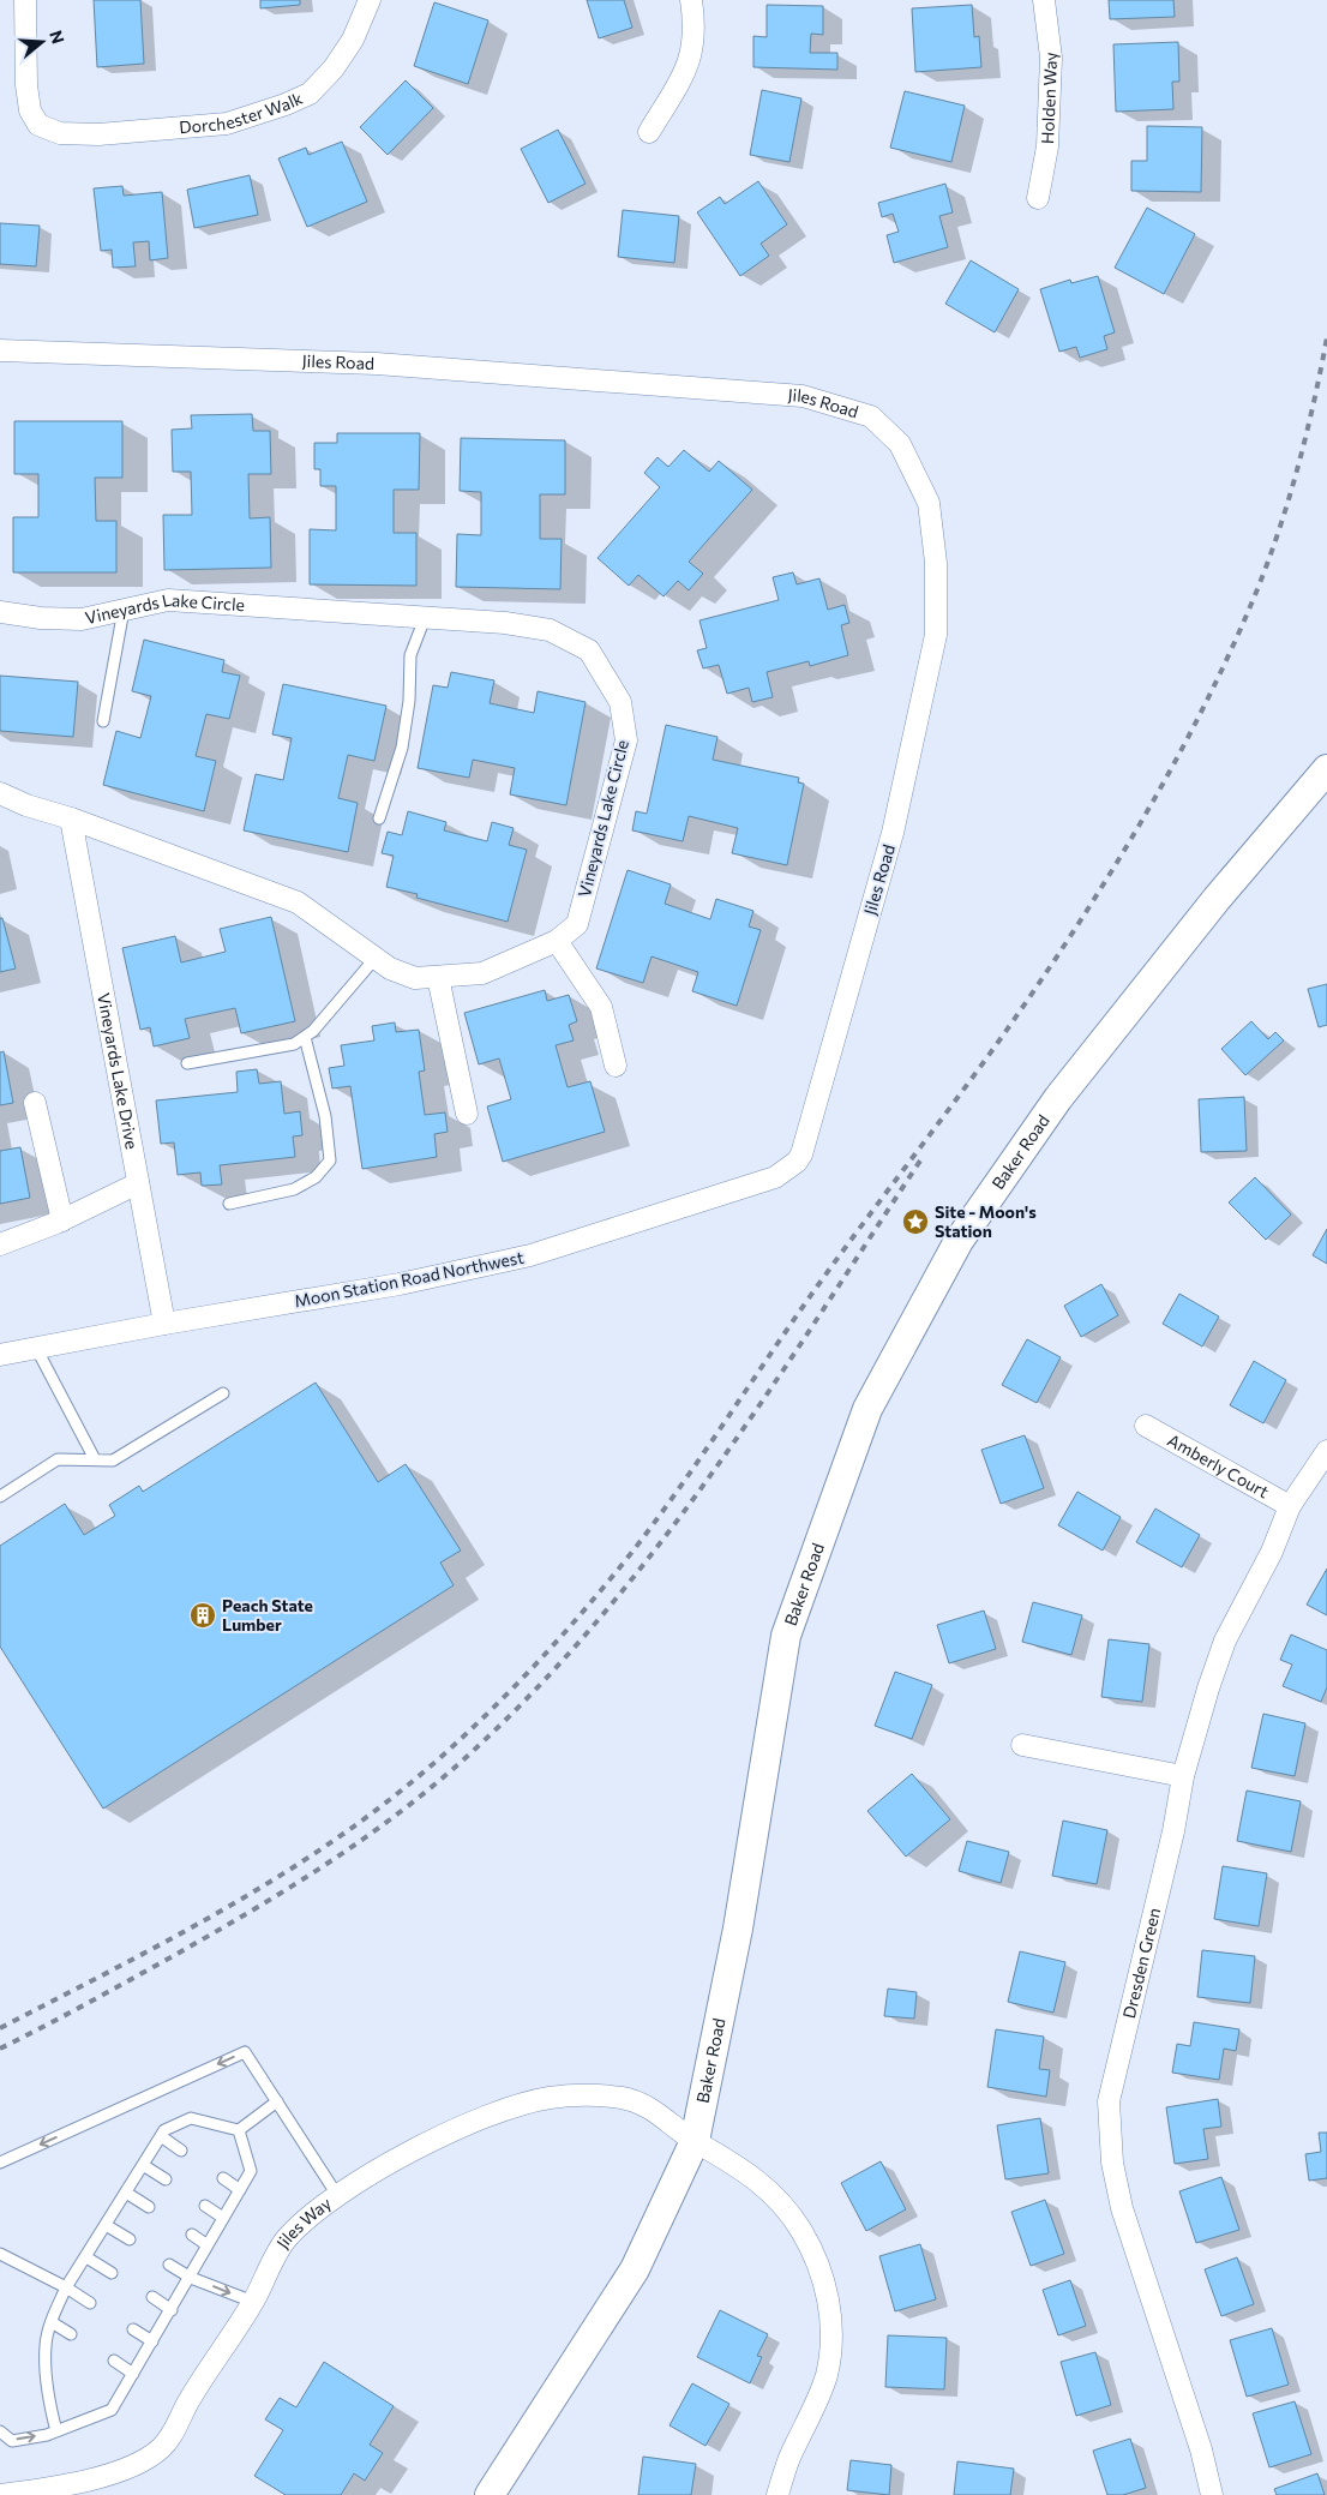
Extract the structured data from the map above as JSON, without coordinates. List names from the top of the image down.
{
  "streets": {
    "main road": ["Baker Road"],
    "street": [
      "Holden Way",
      "Dorchester Walk",
      "Jiles Road",
      "Vineyards Lake Circle",
      "Vineyards Lake Drive",
      "Moon Station Road Northwest",
      "Amberly Court",
      "Dresden Green",
      "Jiles Way"
    ]
  },
  "crossings": [
    ["Jiles Road", "Moon Station Road Northwest"],
    ["Vineyards Lake Circle", "Vineyards Lake Drive"],
    ["Vineyards Lake Drive", "Moon Station Road Northwest"],
    ["Baker Road", "Jiles Way"],
    ["Amberly Court", "Dresden Green"]
  ],
  "places": {
    "place": ["Site - Moon's Station"],
    "building": ["Peach State Lumber"]
  },
  "north": "right"
}
